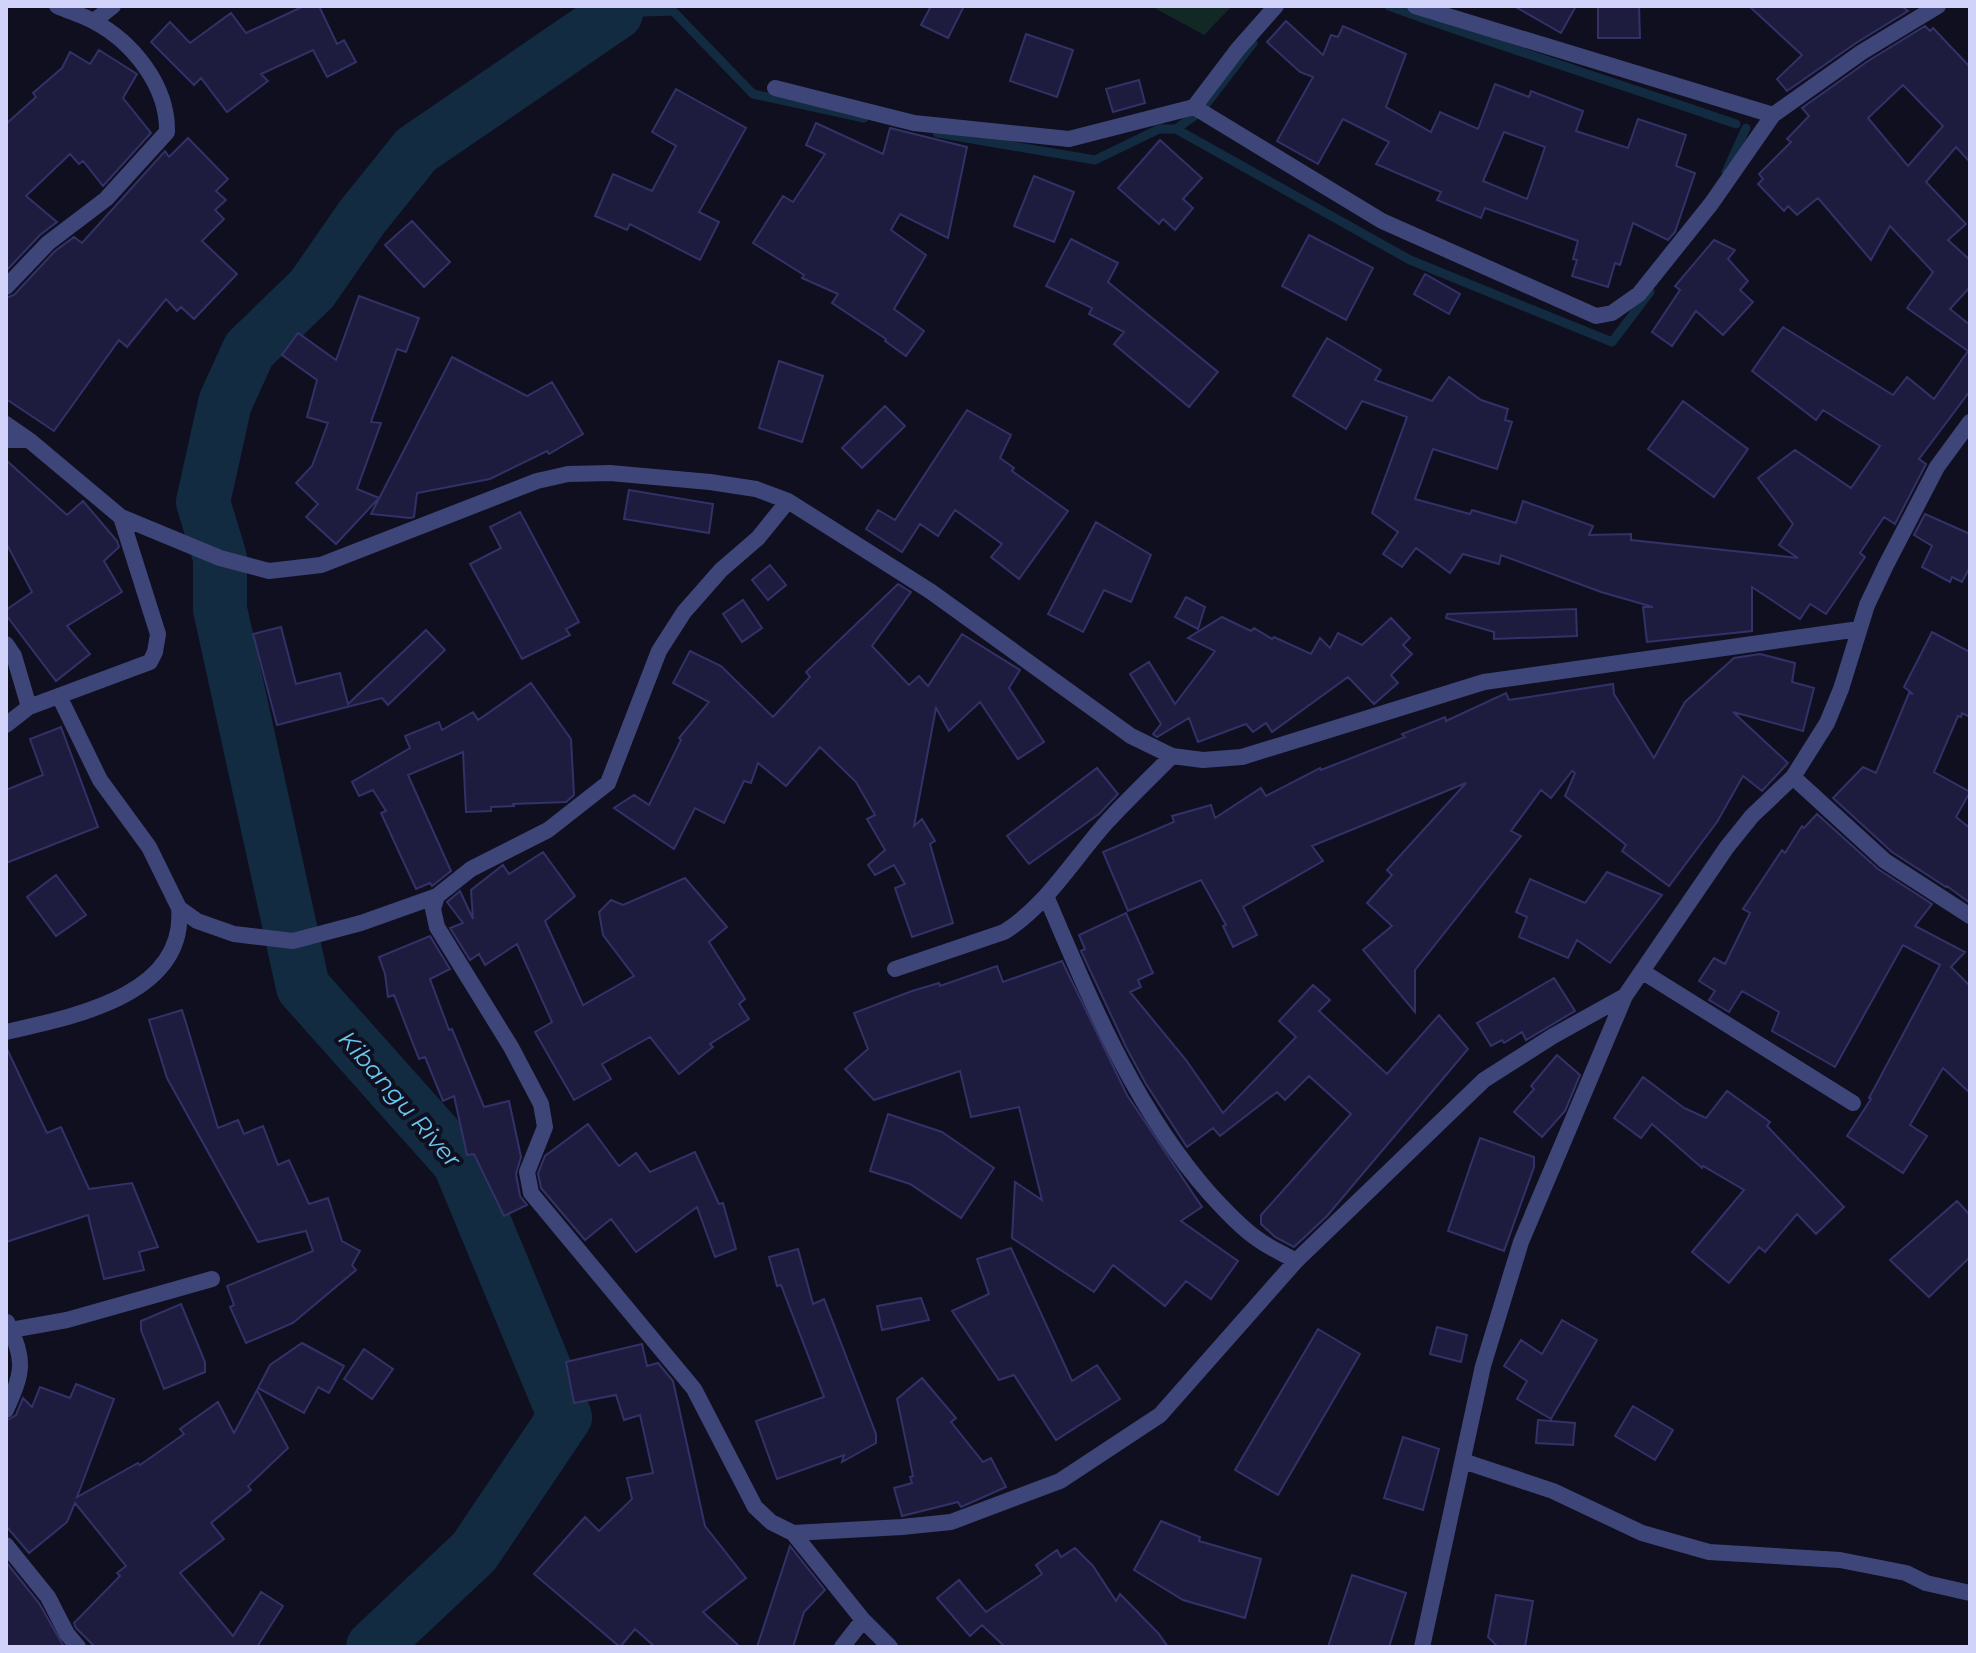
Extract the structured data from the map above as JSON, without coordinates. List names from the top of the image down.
{
  "water": ["Kibangu River"]
}
